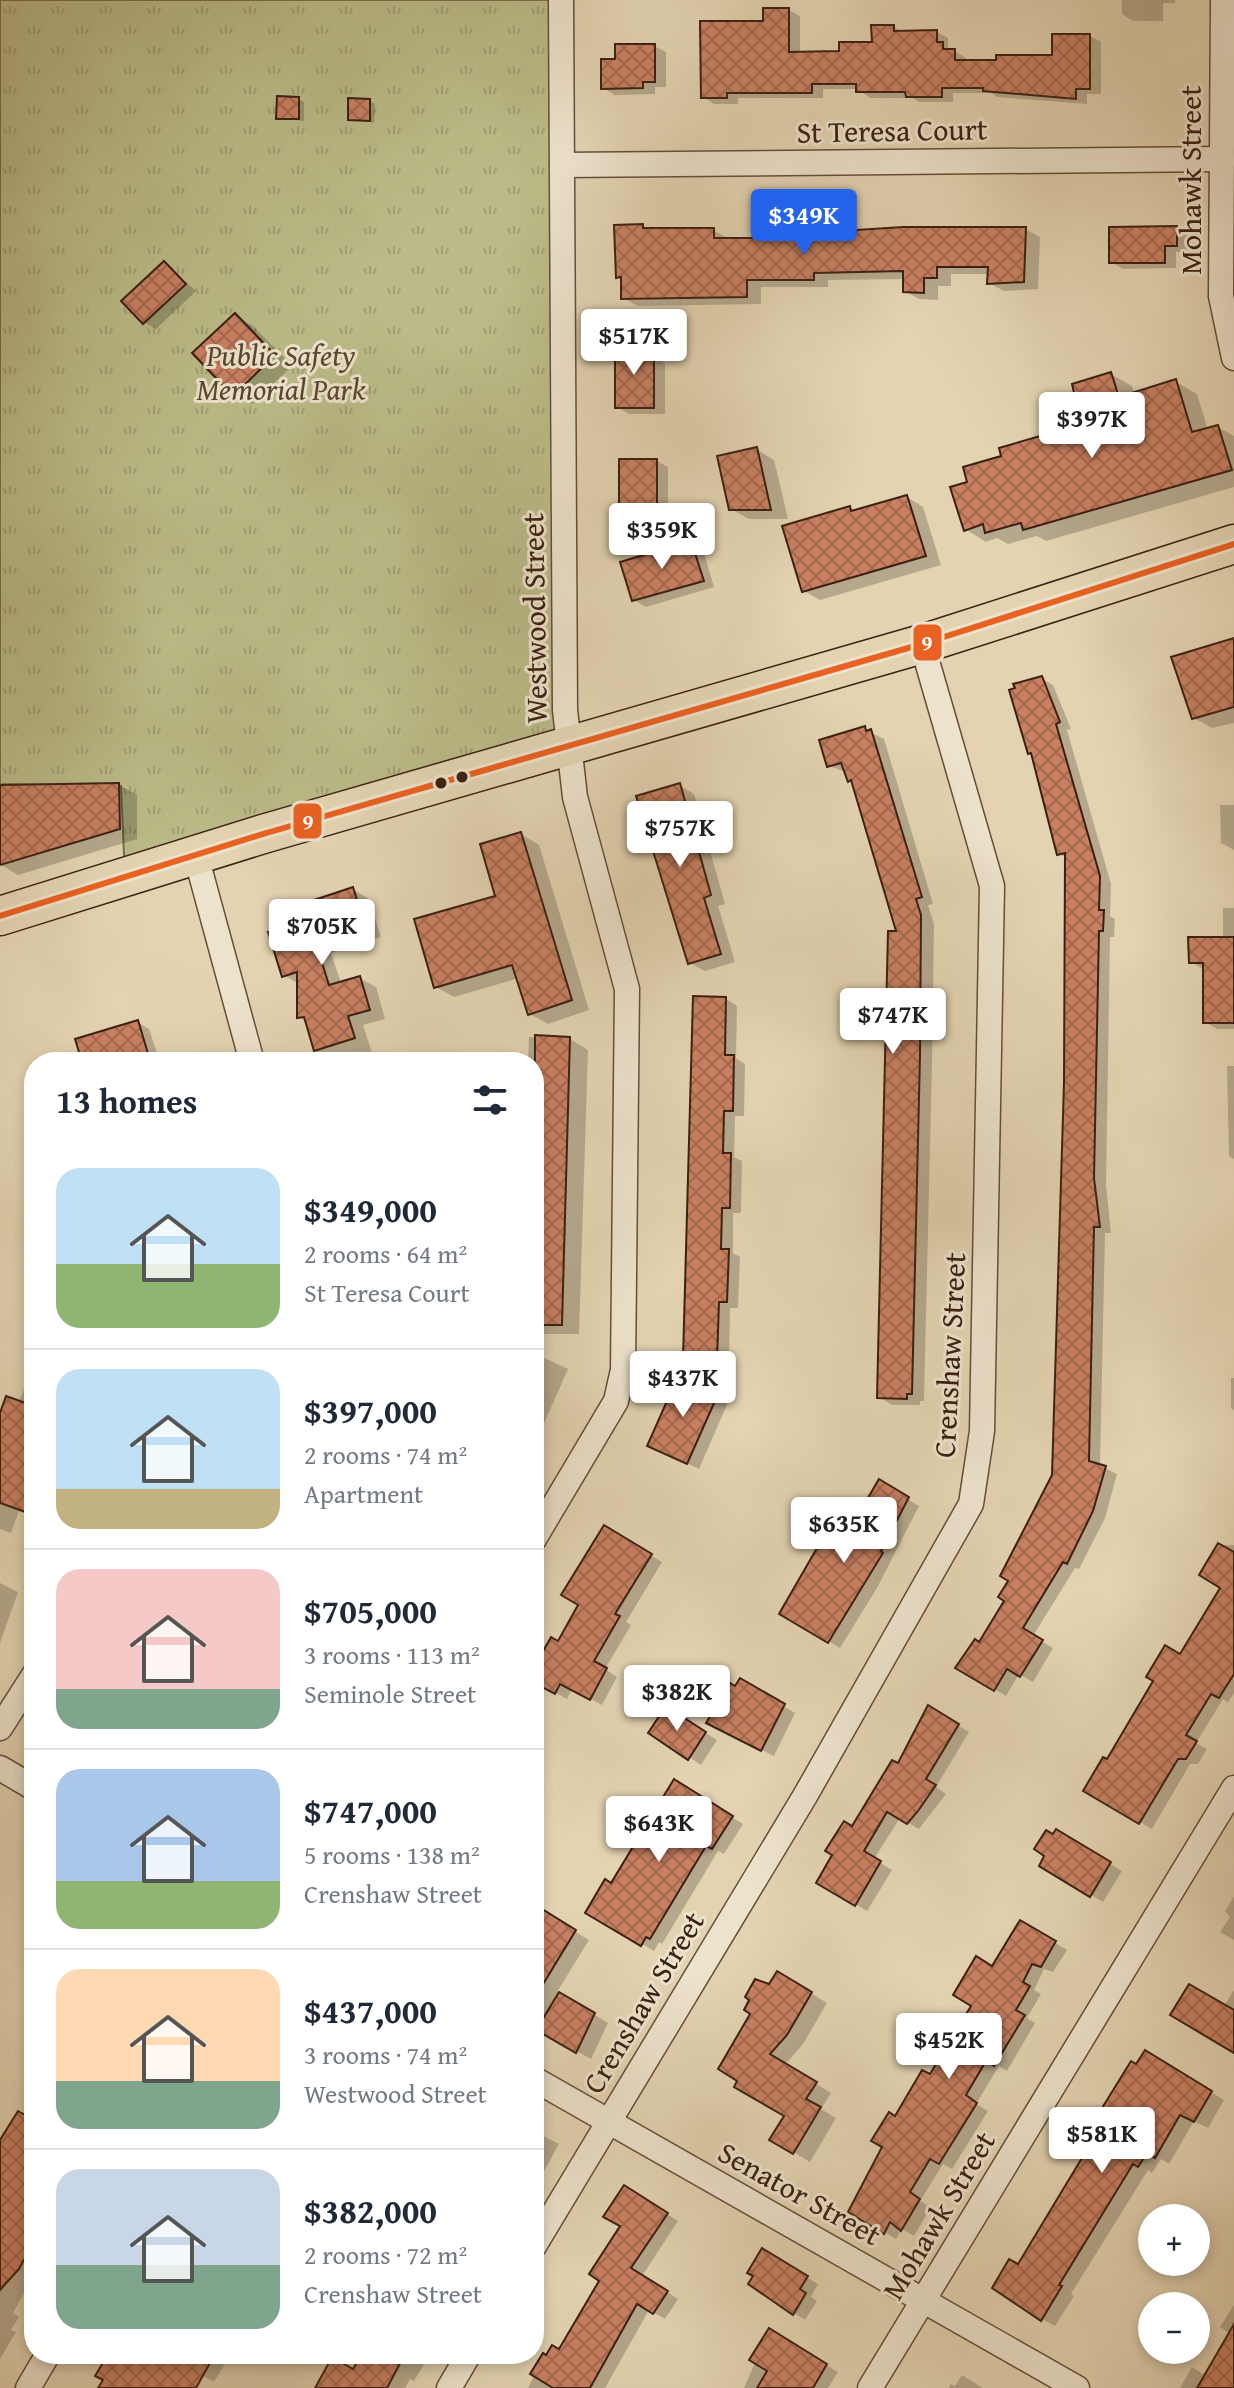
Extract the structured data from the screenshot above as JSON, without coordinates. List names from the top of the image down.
{
  "streets": {
    "street": [
      "St Teresa Court",
      "Mohawk Street",
      "Westwood Street",
      "Crenshaw Street",
      "Senator Street"
    ]
  },
  "crossings": [
    ["St Teresa Court", "Mohawk Street"],
    ["St Teresa Court", "Westwood Street"],
    ["Mohawk Street", "Senator Street"],
    ["Crenshaw Street", "Senator Street"]
  ],
  "parks": ["Public Safety Memorial Park"],
  "lines": ["transit line 9"],
  "page": {
    "price": [
      "$349K",
      "$517K",
      "$397K",
      "$359K",
      "$757K",
      "$705K",
      "$747K",
      "$437K",
      "$635K",
      "$382K",
      "$643K",
      "$452K",
      "$581K"
    ],
    "heading": "13 homes",
    "list": [
      {
        "name": "$349,000",
        "note": "2 rooms · 64 m² · St Teresa Court"
      },
      {
        "name": "$397,000",
        "note": "2 rooms · 74 m² · Apartment"
      },
      {
        "name": "$705,000",
        "note": "3 rooms · 113 m² · Seminole Street"
      },
      {
        "name": "$747,000",
        "note": "5 rooms · 138 m² · Crenshaw Street"
      },
      {
        "name": "$437,000",
        "note": "3 rooms · 74 m² · Westwood Street"
      },
      {
        "name": "$382,000",
        "note": "2 rooms · 72 m² · Crenshaw Street"
      }
    ],
    "map_buttons": ["+", "−"]
  }
}
